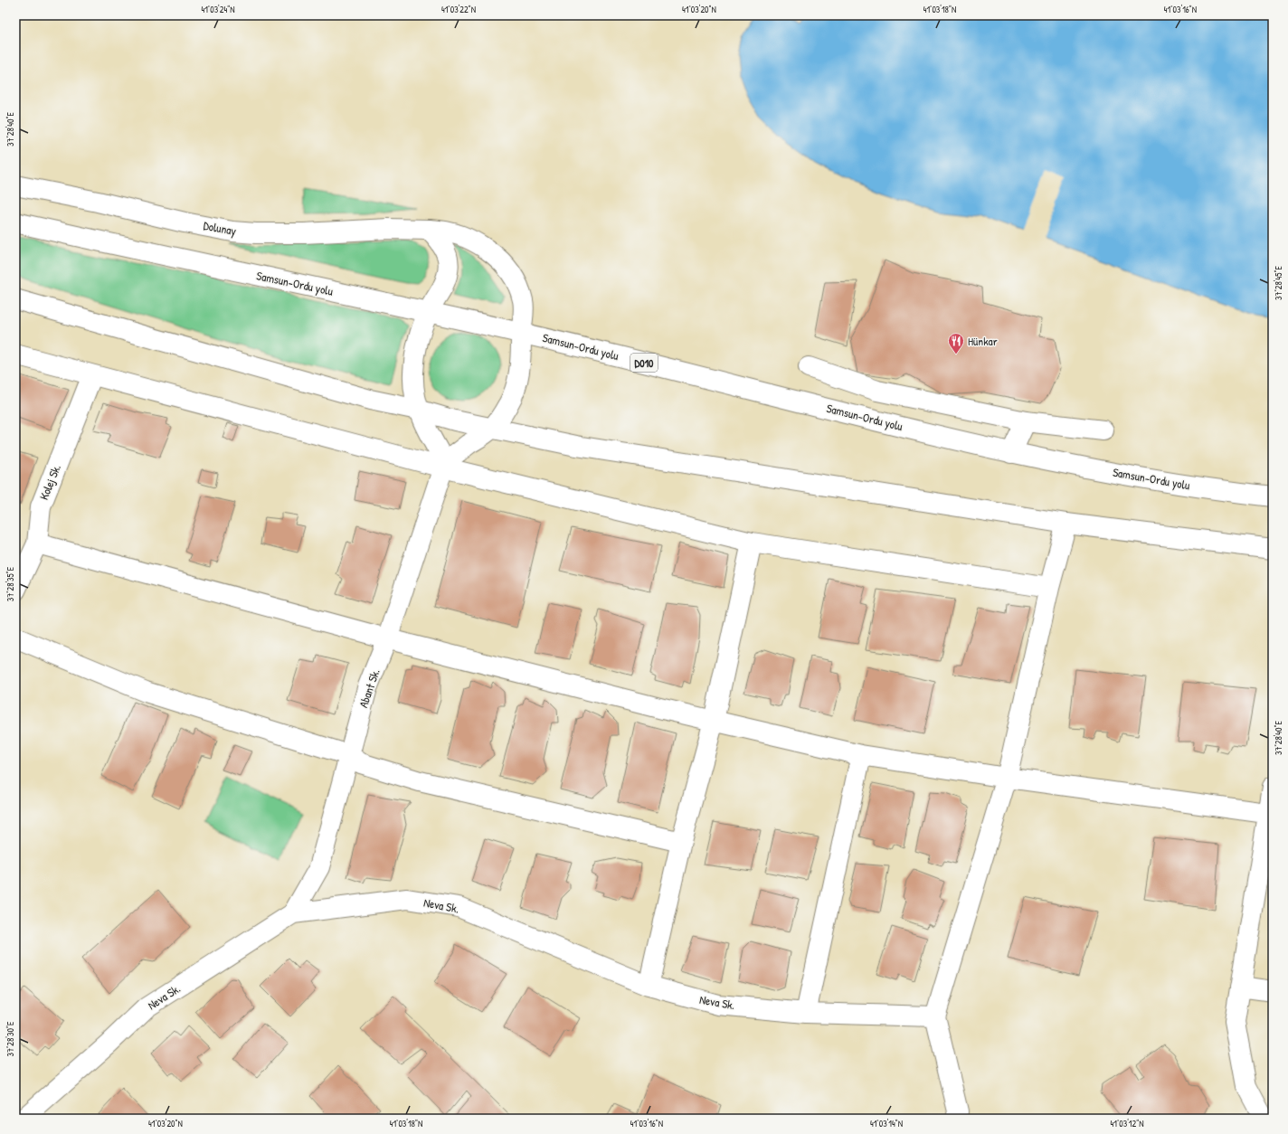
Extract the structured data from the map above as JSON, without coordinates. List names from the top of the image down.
{
  "streets": {
    "main road": [
      "Dolunay",
      "Samsun-Ordu yolu",
      "D010",
      "Kolej Sk.",
      "Abant Sk.",
      "Neva Sk."
    ]
  },
  "crossings": [
    ["Dolunay", "Samsun-Ordu yolu"],
    ["Abant Sk.", "Neva Sk."]
  ],
  "places": {
    "restaurant": ["Hünkar"]
  },
  "coordinates": [
    "41°03'24\"N",
    "41°03'22\"N",
    "41°03'20\"N",
    "41°03'18\"N",
    "41°03'16\"N",
    "37°28'40\"E",
    "37°28'45\"E",
    "37°28'35\"E",
    "37°28'30\"E",
    "41°03'14\"N",
    "41°03'12\"N"
  ]
}
